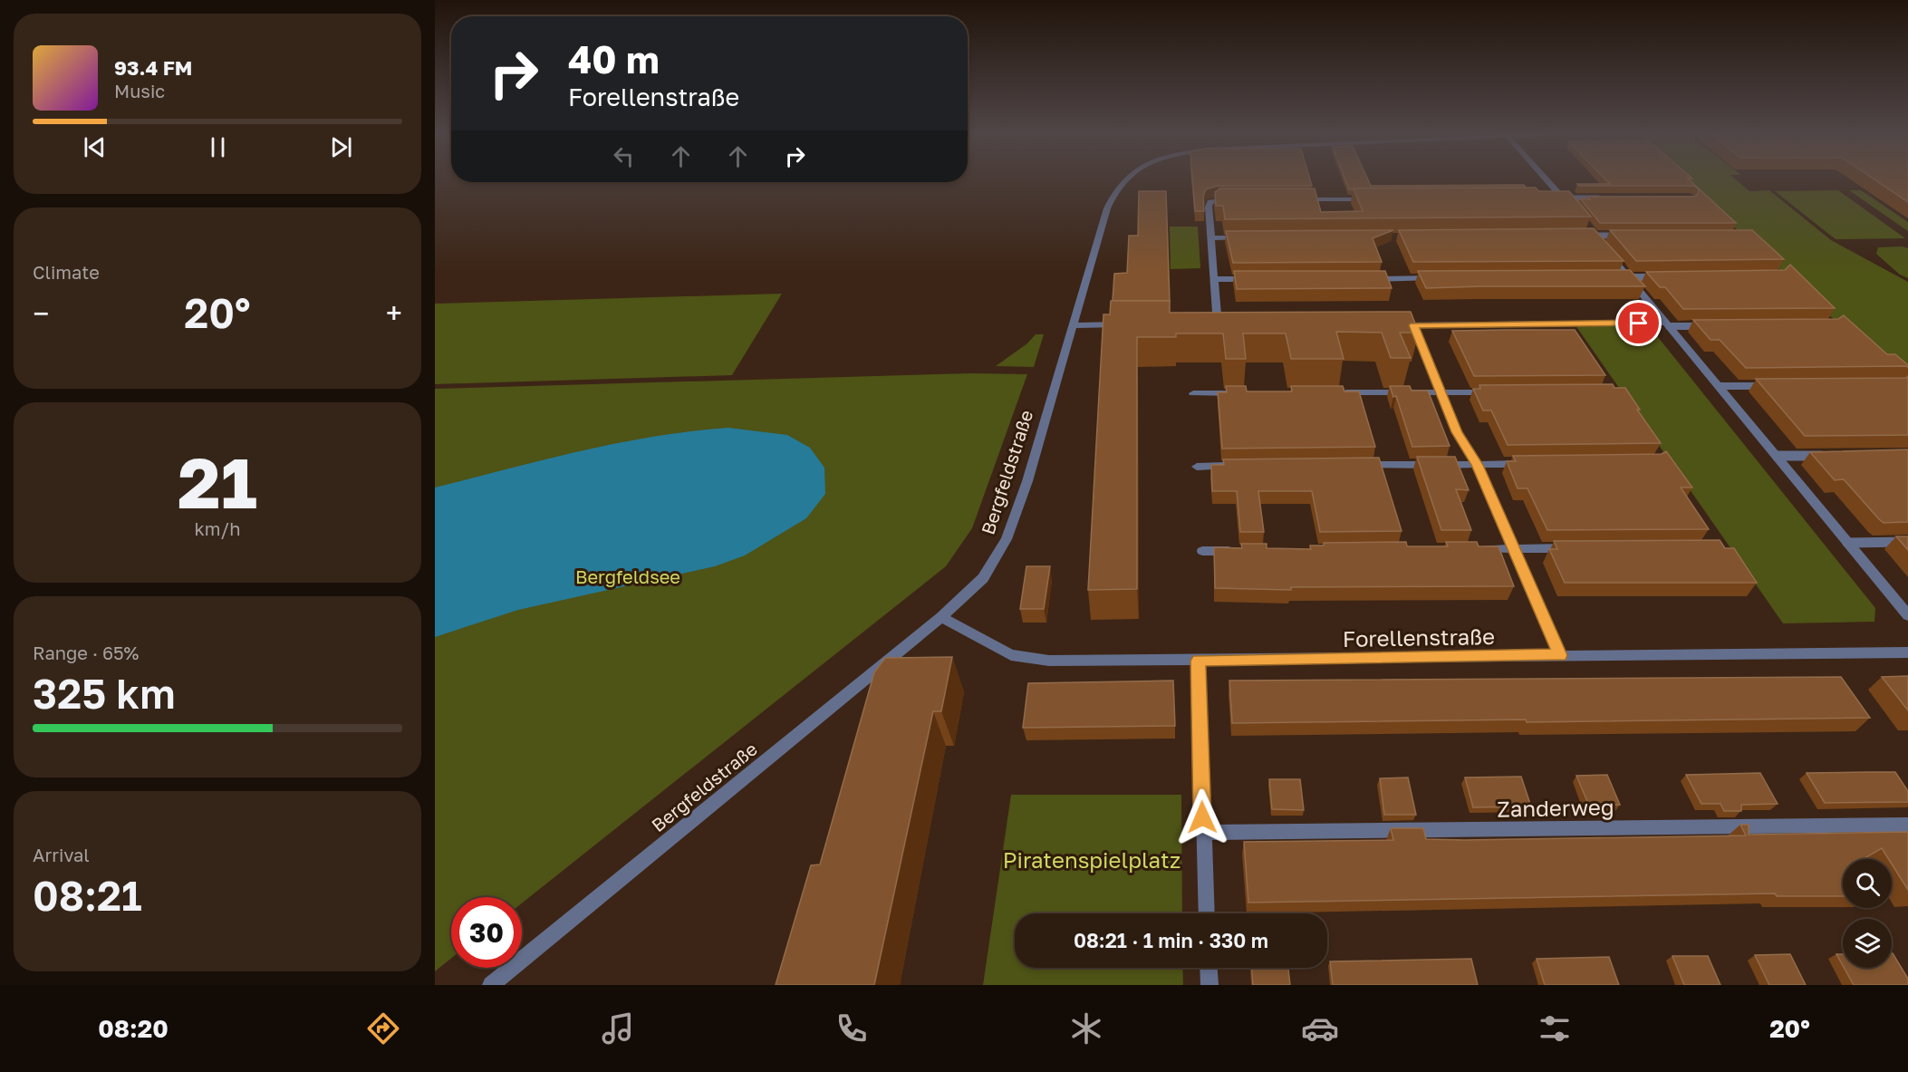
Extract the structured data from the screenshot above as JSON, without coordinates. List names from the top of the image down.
{
  "streets": {
    "street": ["Bergfeldstraße", "Forellenstraße", "Zanderweg"]
  },
  "crossings": [
    ["Bergfeldstraße", "Forellenstraße"]
  ],
  "parks": ["Bergfeldsee", "Piratenspielplatz"],
  "page": {
    "turn": ["40 m", "Forellenstraße"],
    "song": ["93.4 FM", "Music"],
    "tile": [
      "Climate",
      ["21", "km/h"],
      ["Range · 65%", "325 km"],
      ["Arrival", "08:21"]
    ],
    "heat": ["−", "20°", "+"],
    "limit": "30",
    "trip": "08:21 · 1 min · 330 m",
    "tabs": ["08:20", "20°"]
  }
}
